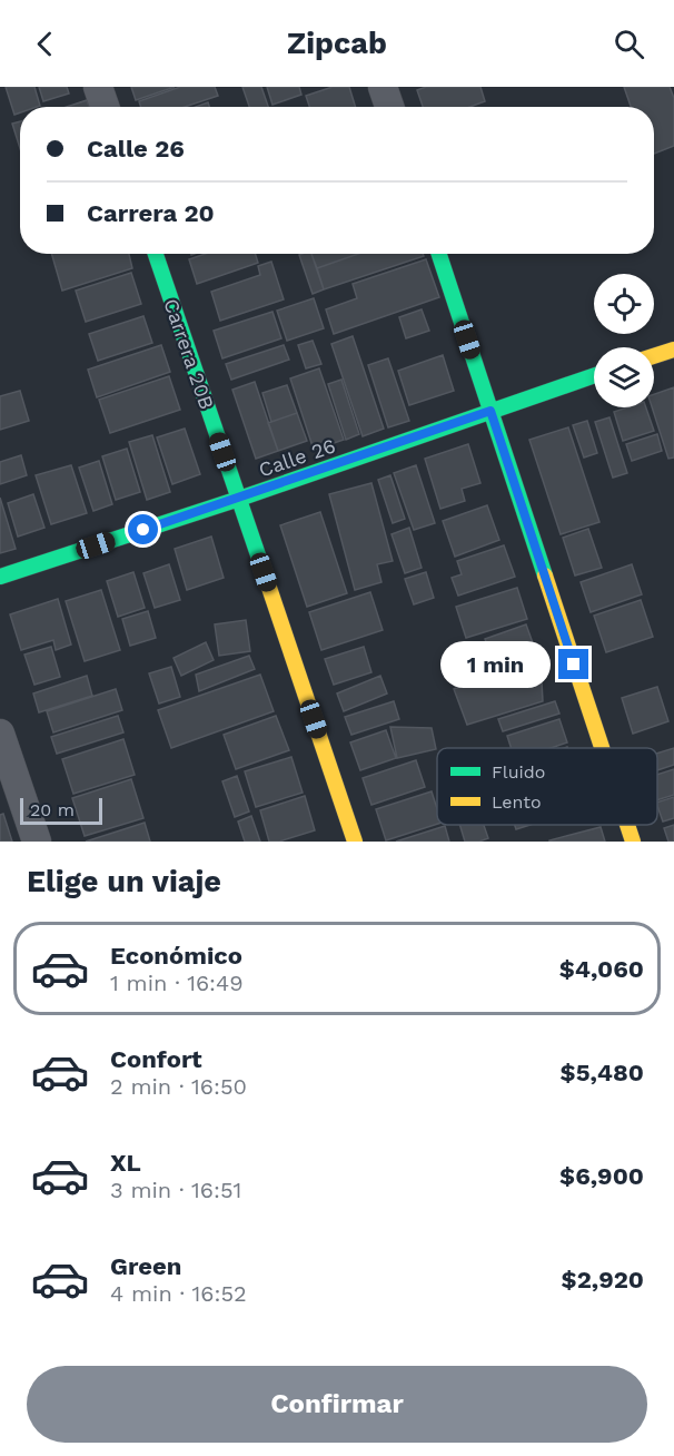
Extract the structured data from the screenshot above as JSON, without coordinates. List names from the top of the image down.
{
  "streets": {
    "street": ["Carrera 20B", "Calle 26"]
  },
  "crossings": [
    ["Carrera 20B", "Calle 26"]
  ],
  "legend": ["Fluido", "Lento"],
  "scale_bar": "20 m",
  "page": {
    "header": "Zipcab",
    "banner": ["Calle 26", "Carrera 20"],
    "bubble": "1 min",
    "scale": "20 m",
    "heading": "Elige un viaje",
    "list": [
      {
        "name": "Económico",
        "note": "1 min · 16:49",
        "value": "$4,060"
      },
      {
        "name": "Confort",
        "note": "2 min · 16:50",
        "value": "$5,480"
      },
      {
        "name": "XL",
        "note": "3 min · 16:51",
        "value": "$6,900"
      },
      {
        "name": "Green",
        "note": "4 min · 16:52",
        "value": "$2,920"
      }
    ],
    "buttons": "Confirmar"
  }
}
